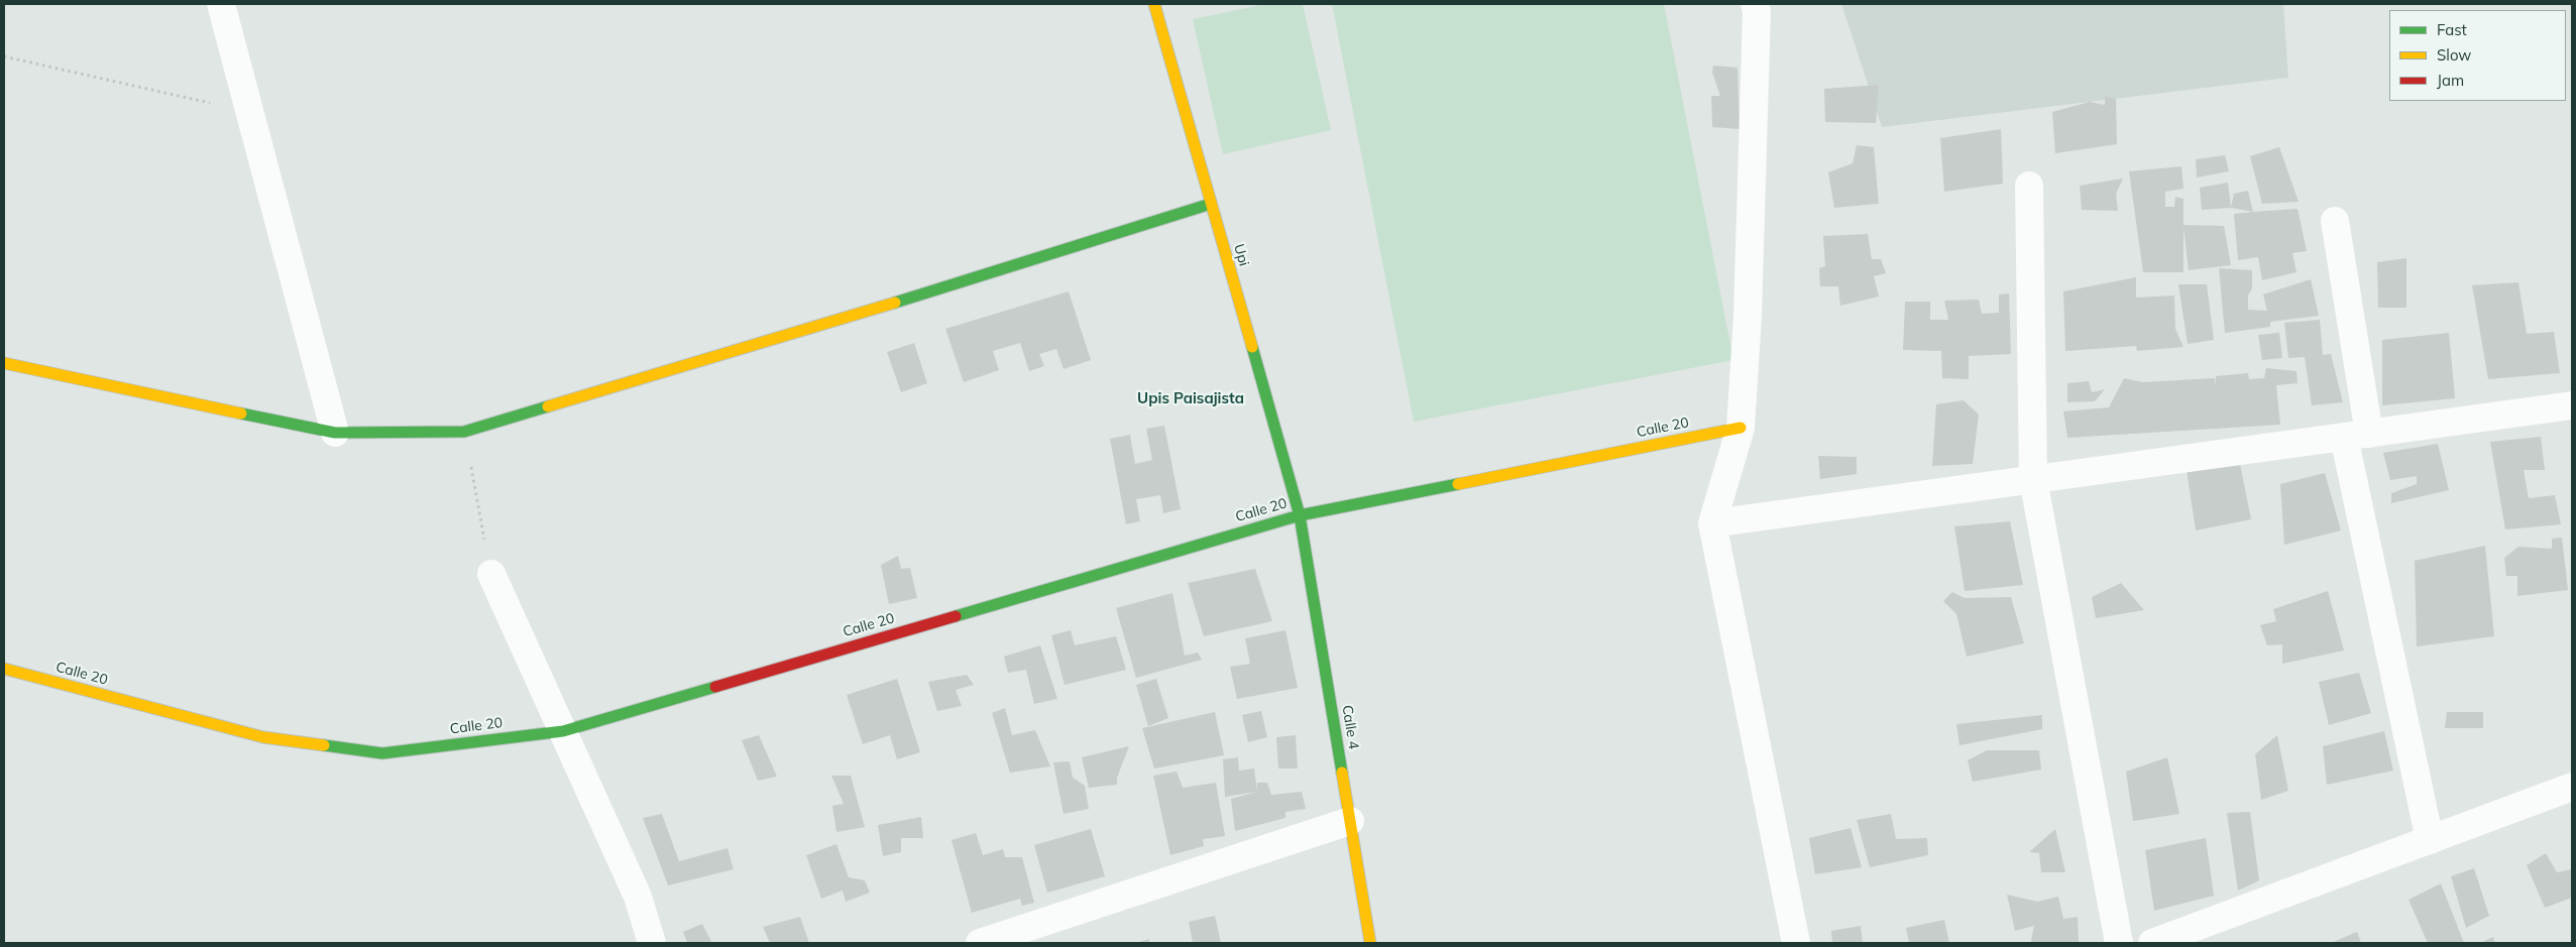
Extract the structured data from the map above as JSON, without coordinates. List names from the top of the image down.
{
  "streets": {
    "street": ["Upi", "Calle 20", "Calle 4"]
  },
  "crossings": [
    ["Upi", "Calle 20"],
    ["Upi", "Calle 4"],
    ["Calle 20", "Calle 4"]
  ],
  "districts": ["Upis Paisajista"],
  "legend": ["Fast", "Slow", "Jam"]
}
